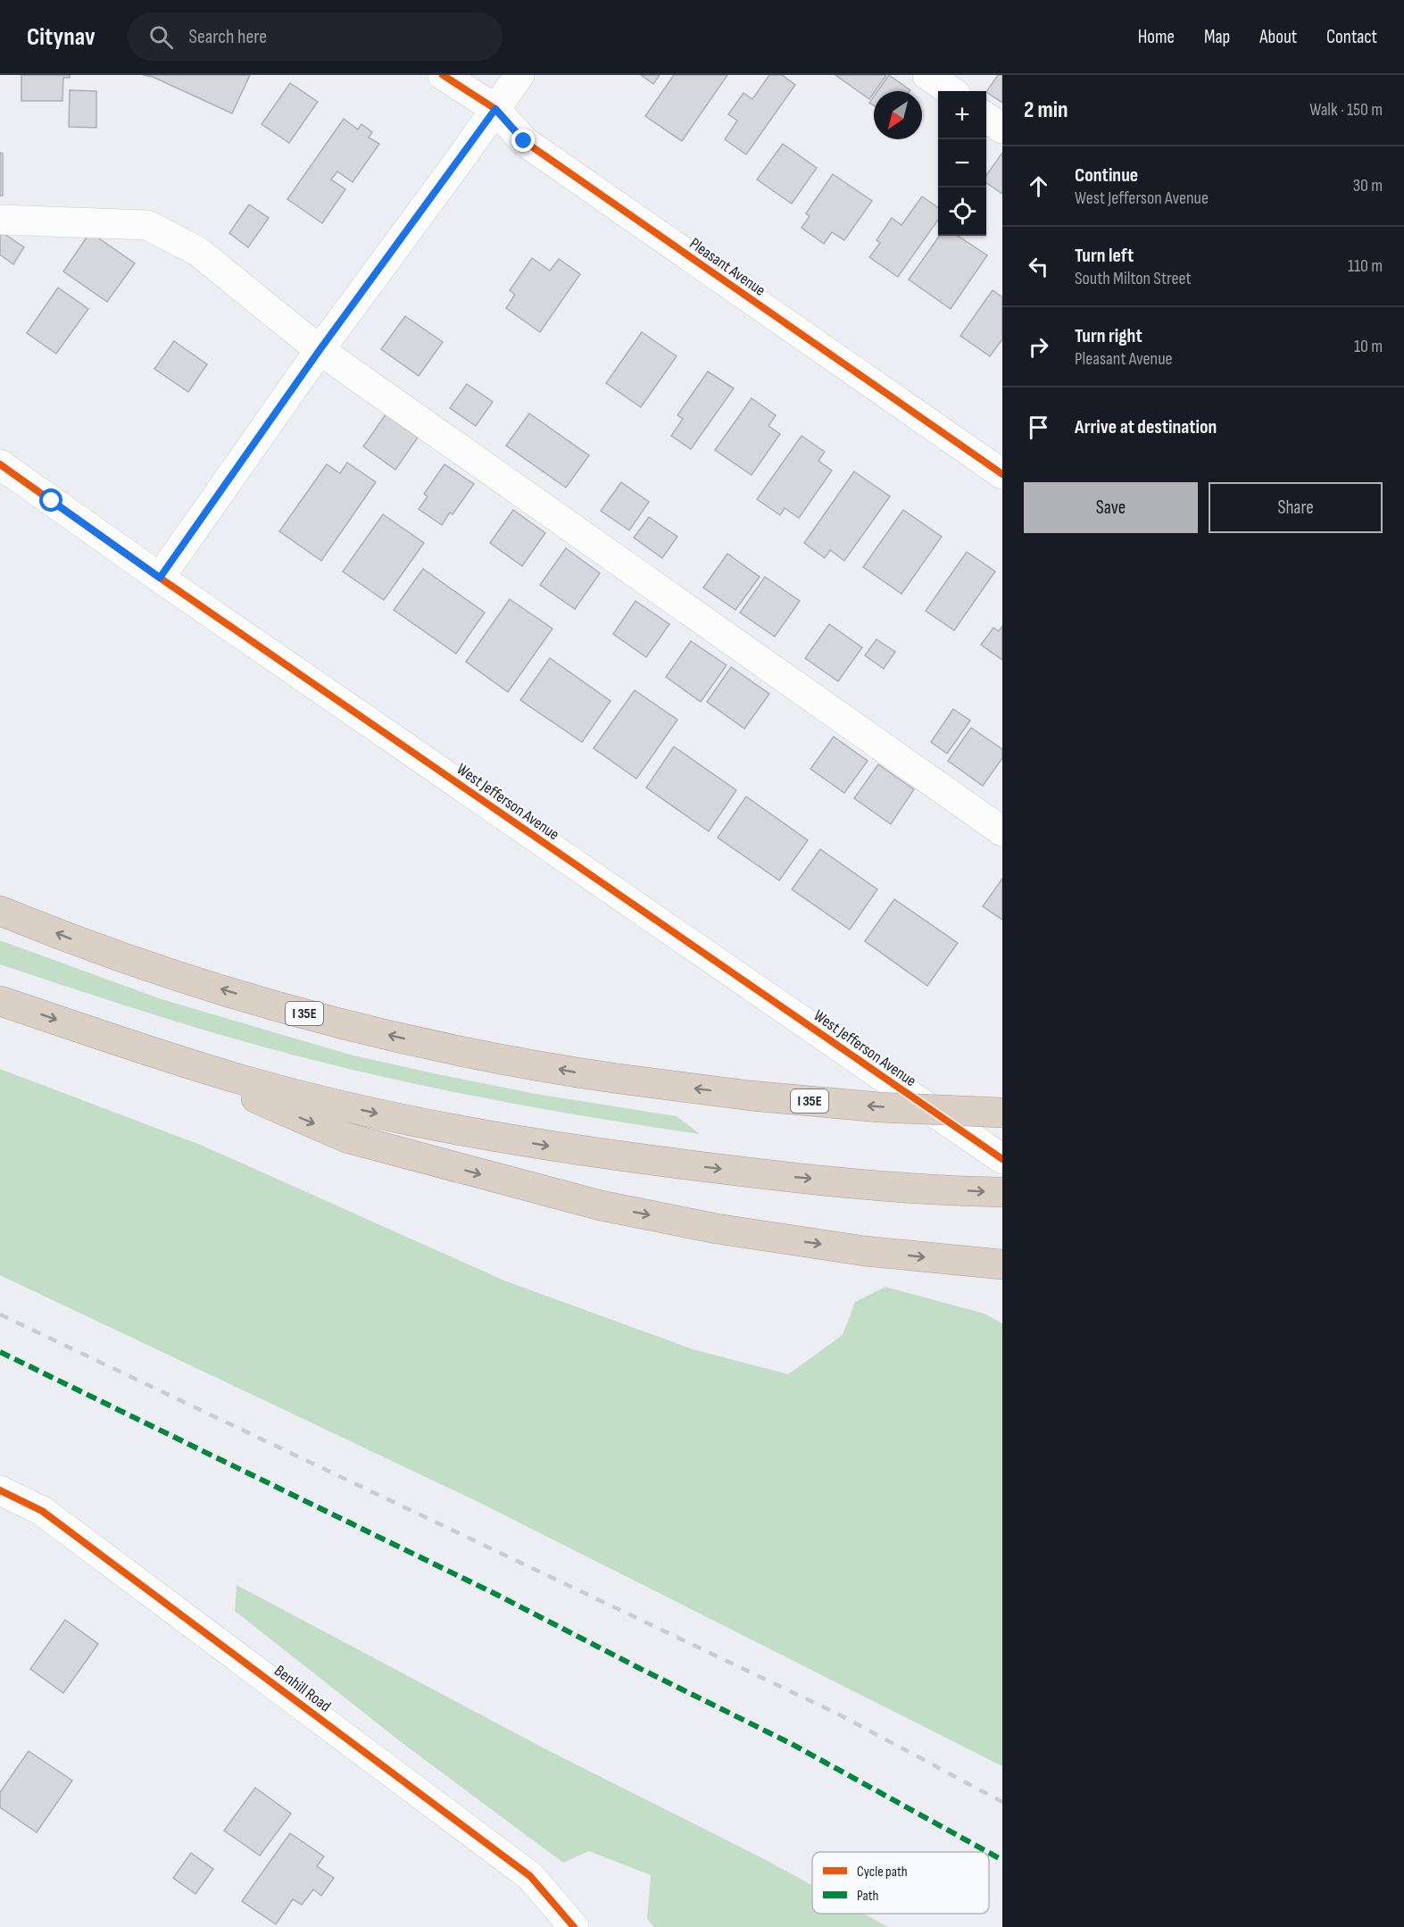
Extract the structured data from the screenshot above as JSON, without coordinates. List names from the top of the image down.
{
  "streets": {
    "highway": ["I 35E"],
    "street": ["Pleasant Avenue", "West Jefferson Avenue", "Benhill Road"]
  },
  "legend": ["Cycle path", "Path"],
  "north": "bottom left",
  "page": {
    "header": "Citynav",
    "search": "Search here",
    "nav": [
      "Home",
      "Map",
      "About",
      "Contact"
    ],
    "heading": ["2 min", "Walk · 150 m"],
    "map_buttons": ["+", "−"],
    "list": [
      ["Continue", "West Jefferson Avenue", "30 m"],
      ["Turn left", "South Milton Street", "110 m"],
      ["Turn right", "Pleasant Avenue", "10 m"],
      "Arrive at destination"
    ],
    "buttons": ["Save", "Share"]
  }
}
